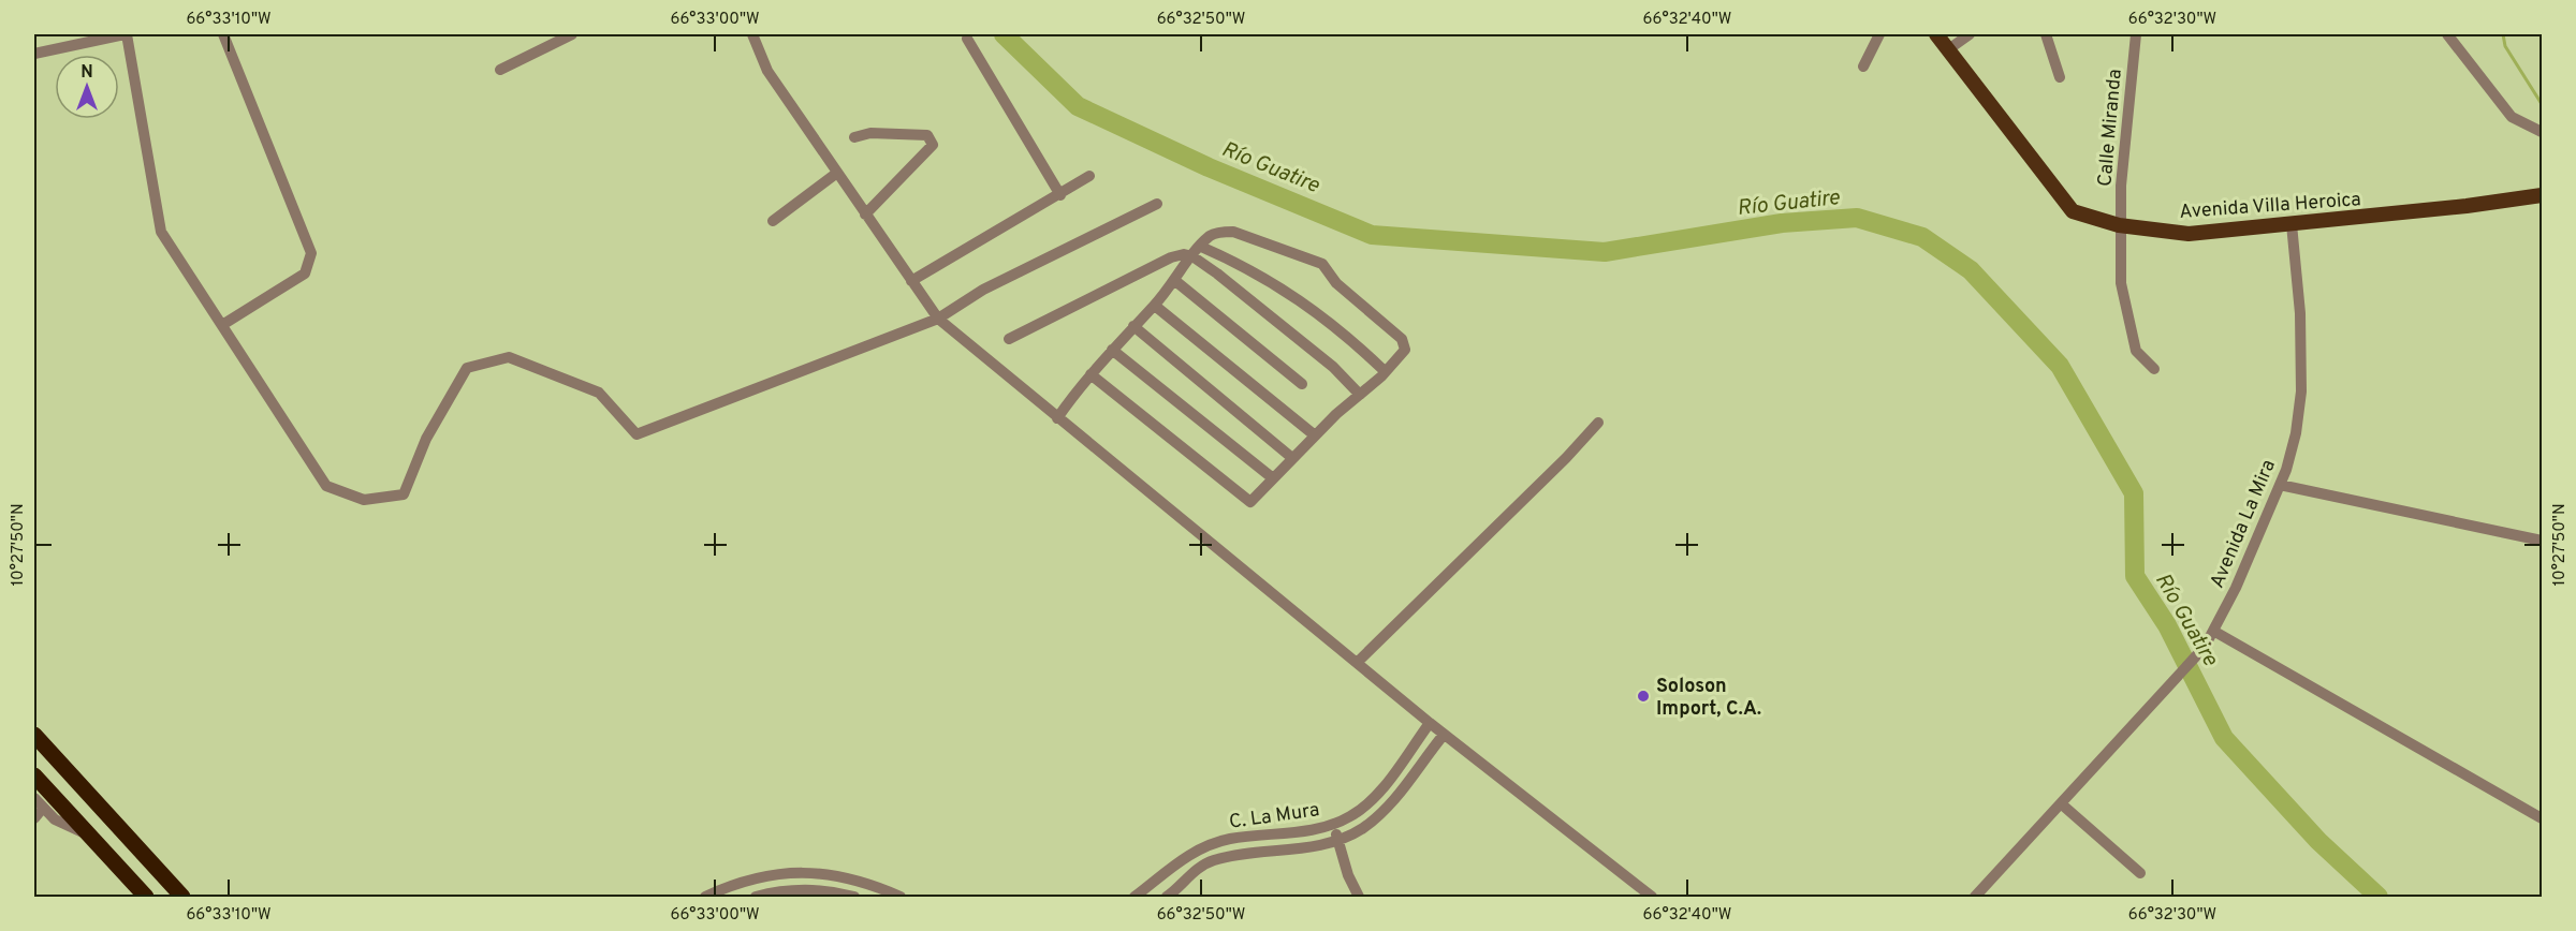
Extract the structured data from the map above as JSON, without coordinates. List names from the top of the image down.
{
  "streets": {
    "main road": ["Avenida Villa Heroica"],
    "street": ["Calle Miranda", "Avenida La Mira", "C. La Mura"]
  },
  "crossings": [
    ["Calle Miranda", "Avenida Villa Heroica"],
    ["Avenida Villa Heroica", "Avenida La Mira"]
  ],
  "water": ["Río Guatire"],
  "places": ["Soloson Import, C.A."],
  "north": "top",
  "coordinates": [
    "66°33'10\"W",
    "66°33'00\"W",
    "66°32'50\"W",
    "66°32'40\"W",
    "66°32'30\"W",
    "10°27'50\"N"
  ]
}
